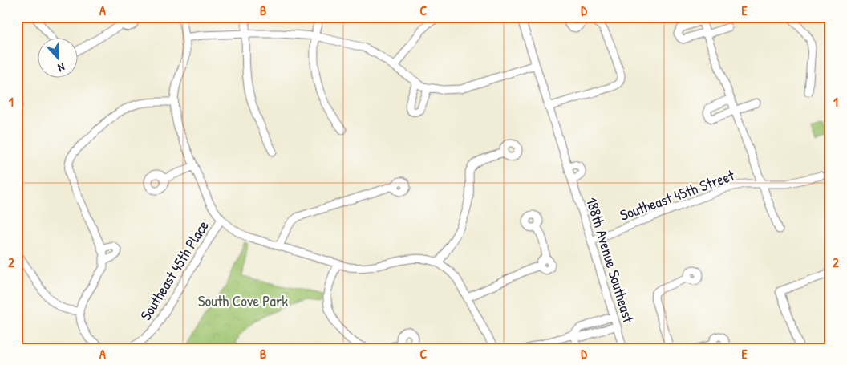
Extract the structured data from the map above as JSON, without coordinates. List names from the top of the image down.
{
  "streets": {
    "street": ["Southeast 45th Street", "188th Avenue Southeast", "Southeast 45th Place"]
  },
  "crossings": [
    ["Southeast 45th Street", "188th Avenue Southeast"]
  ],
  "parks": ["South Cove Park"],
  "north": "bottom",
  "grid": {
    "columns": [
      "A",
      "B",
      "C",
      "D",
      "E"
    ],
    "rows": ["1", "2"]
  }
}
